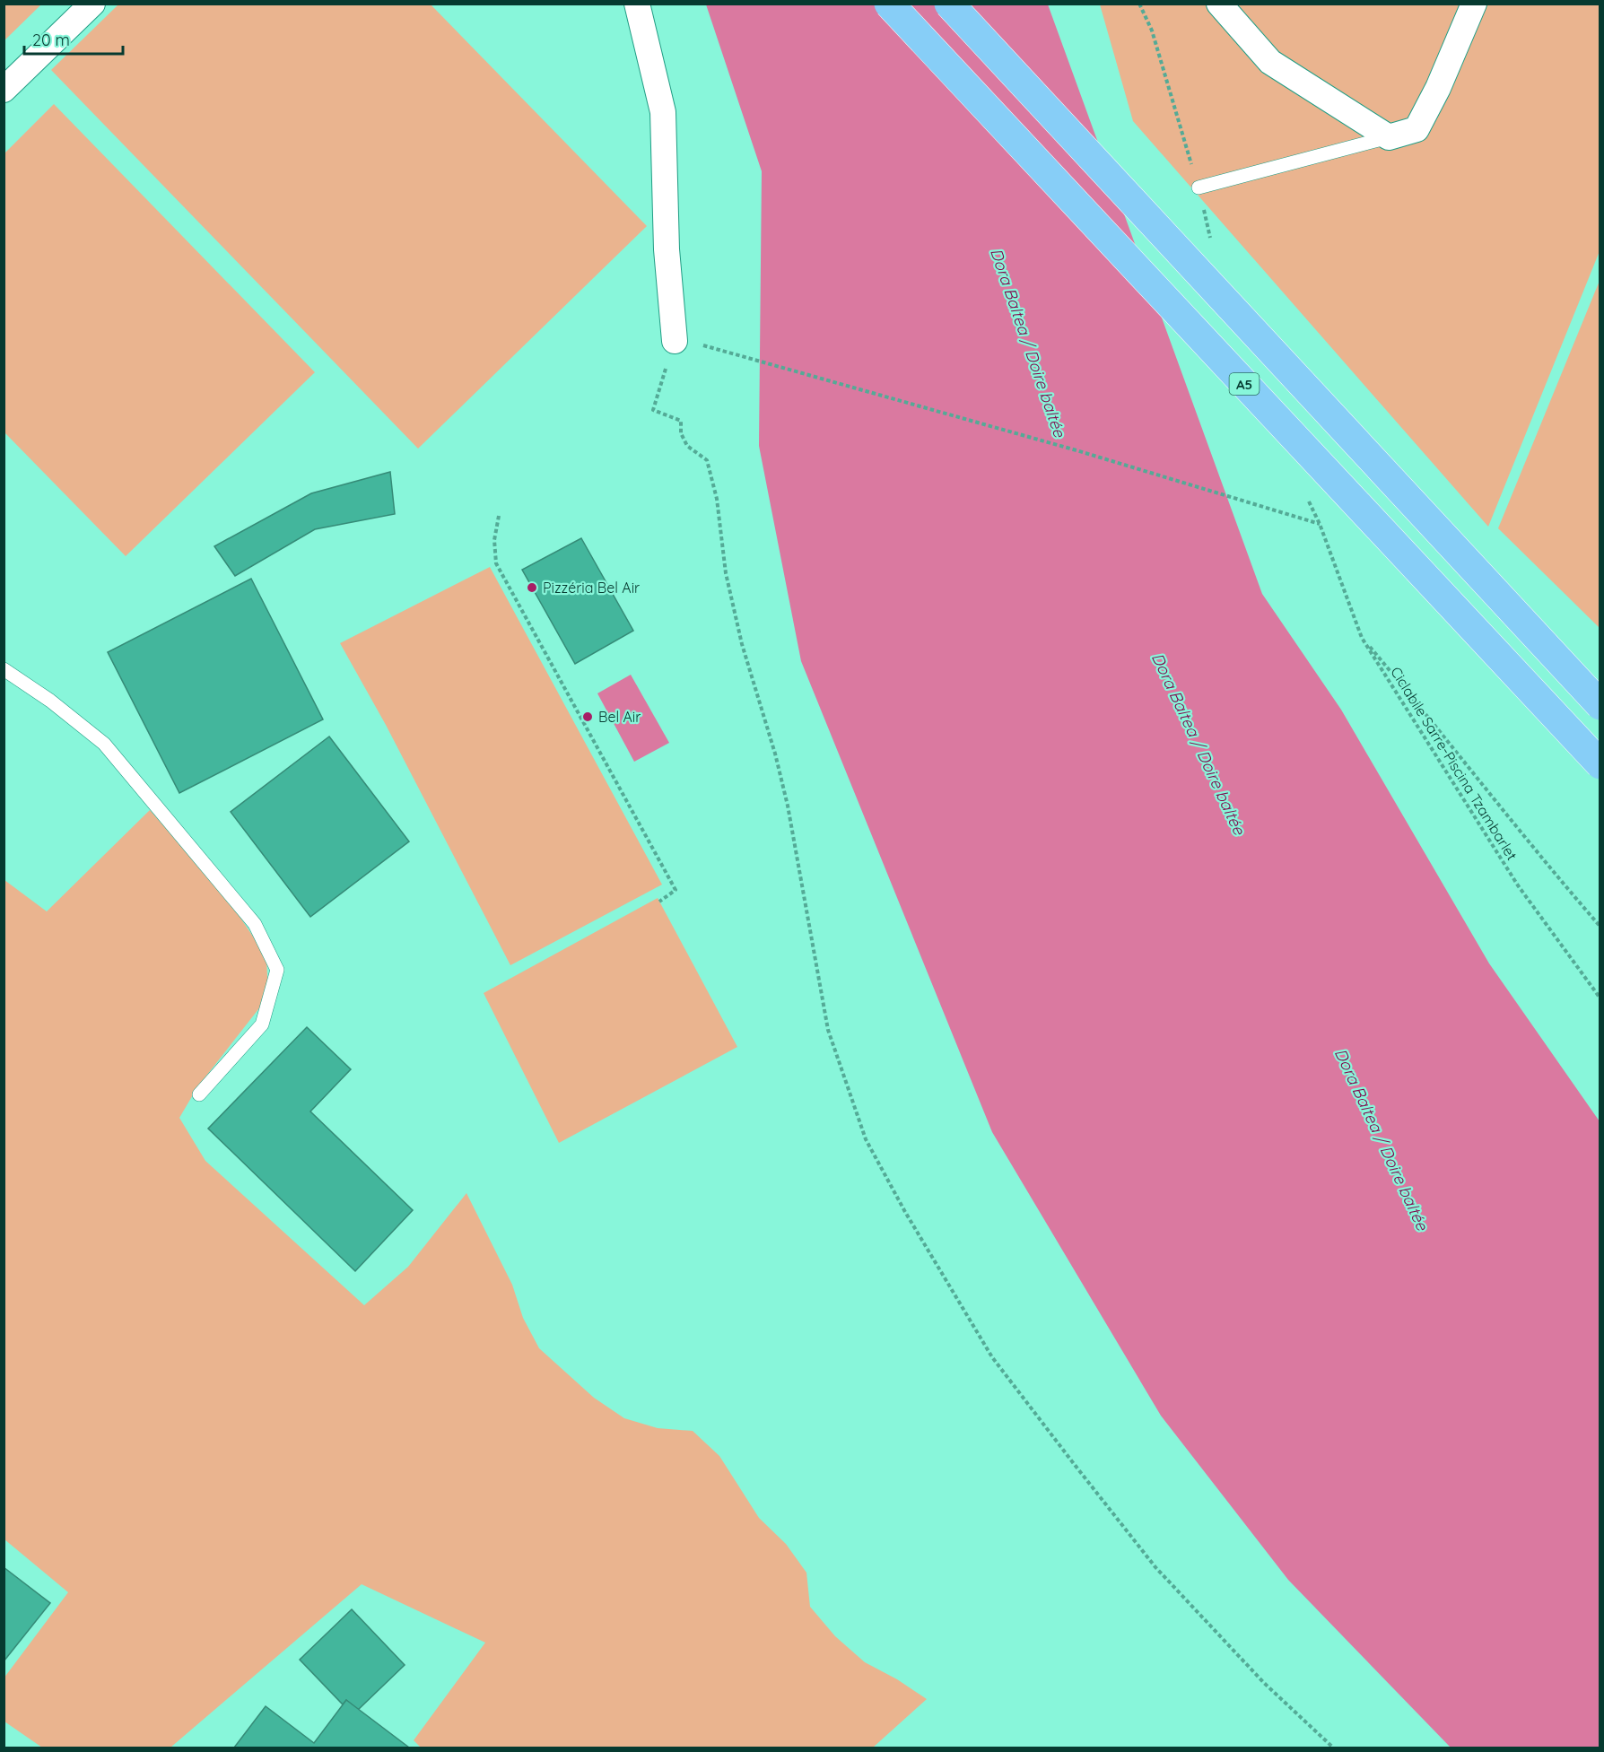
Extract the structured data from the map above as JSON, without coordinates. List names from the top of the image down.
{
  "streets": {
    "highway": ["A5"],
    "path": ["Ciclabile Sarre-Piscina Tzambarlet"]
  },
  "water": ["Dora Baltea / Doire baltée"],
  "places": ["Pizzéria Bel Air", "Bel Air"],
  "scale_bar": "20 m"
}
